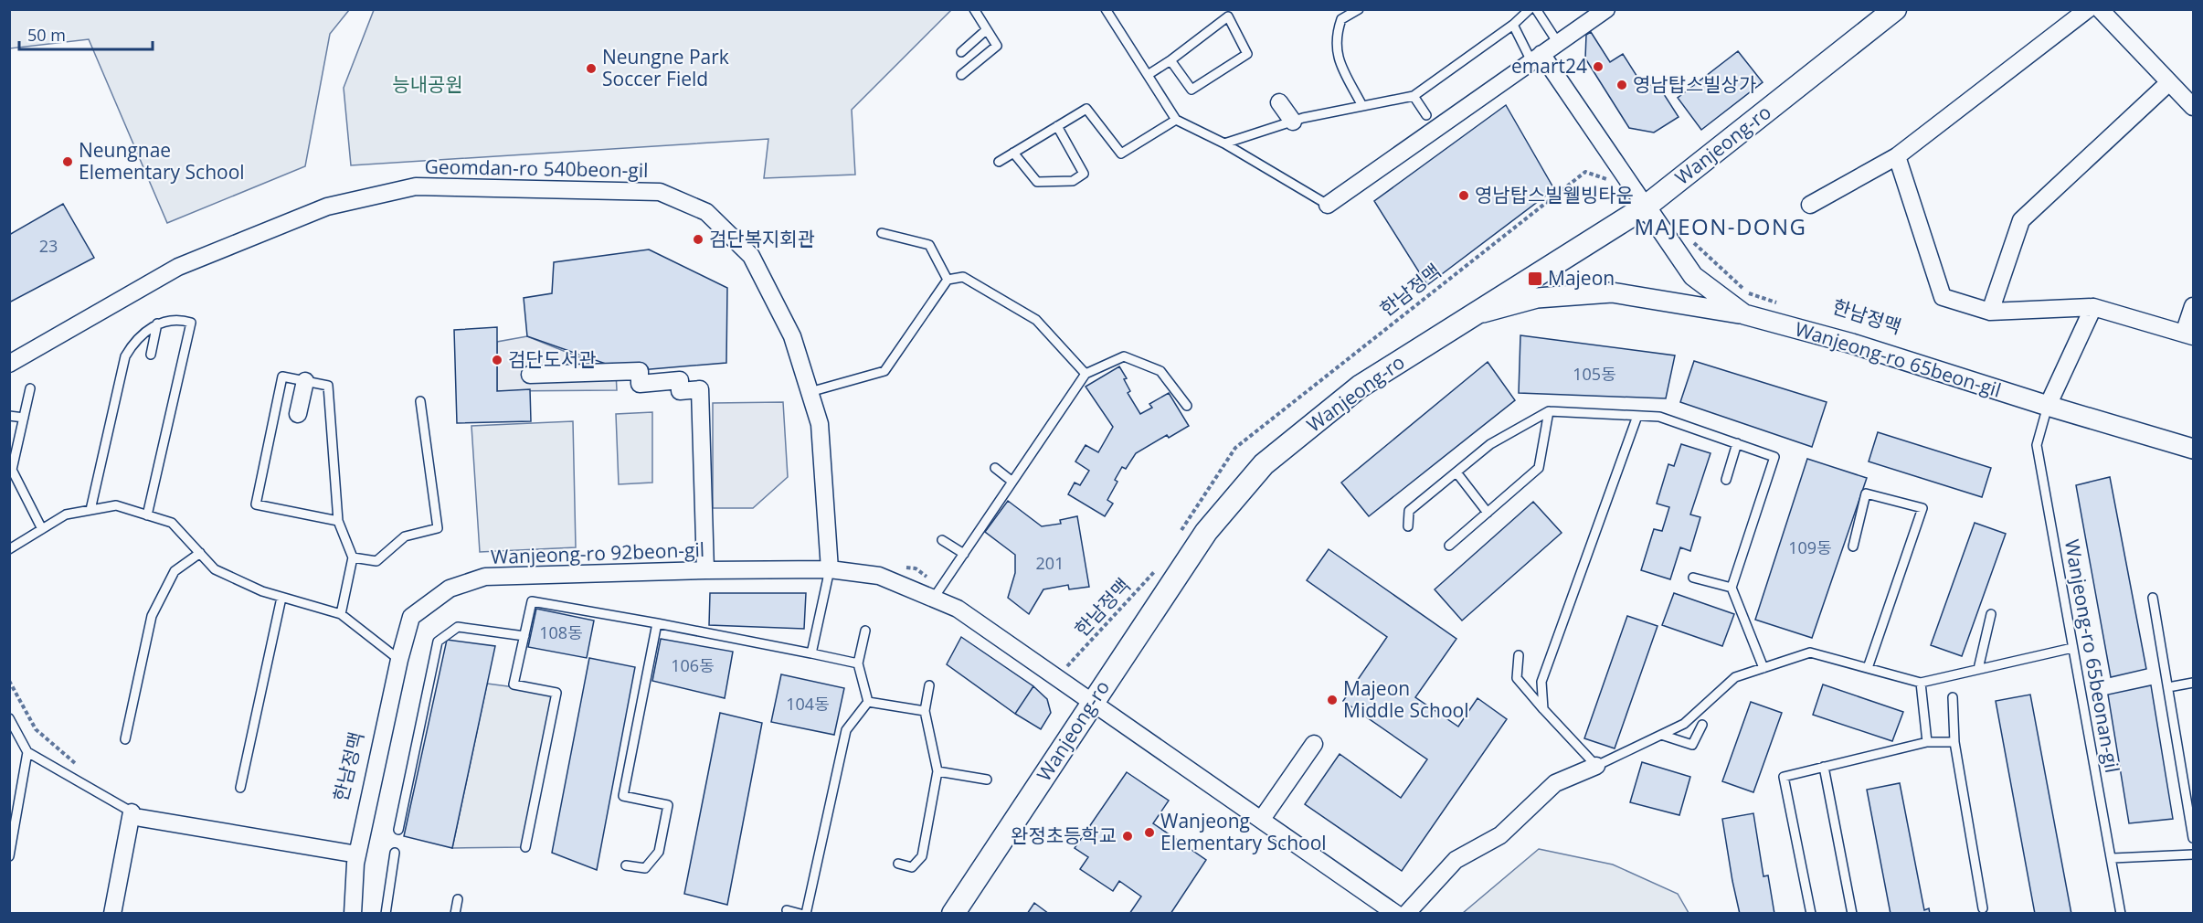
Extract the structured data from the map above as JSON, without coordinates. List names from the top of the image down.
{
  "streets": {
    "main road": ["Wanjeong-ro"],
    "street": ["Geomdan-ro 540beon-gil", "Wanjeong-ro 65beon-gil", "Wanjeong-ro 92beon-gil"],
    "lane": ["Wanjeong-ro 65beonan-gil"],
    "path": ["한남정맥"]
  },
  "crossings": [
    ["Wanjeong-ro", "한남정맥"],
    ["Wanjeong-ro", "Wanjeong-ro 65beon-gil"],
    ["Wanjeong-ro", "Wanjeong-ro 92beon-gil"],
    ["Geomdan-ro 540beon-gil", "Wanjeong-ro 92beon-gil"],
    ["한남정맥", "Wanjeong-ro 65beon-gil"],
    ["Wanjeong-ro 65beon-gil", "Wanjeong-ro 65beonan-gil"]
  ],
  "districts": ["MAJEON-DONG"],
  "parks": ["능내공원"],
  "places": {
    "other": [
      "emart24",
      "Neungne Park Soccer Field",
      "영남탑스빌상가",
      "Neungnae Elementary School",
      "영남탑스빌웰빙타운",
      "검단복지회관",
      "검단도서관",
      "Majeon Middle School",
      "Wanjeong Elementary School",
      "완정초등학교"
    ],
    "transit": ["Majeon"]
  },
  "house_numbers": [
    "23",
    "105동",
    "109동",
    "201",
    "108동",
    "106동",
    "104동"
  ],
  "scale_bar": "50 m"
}
